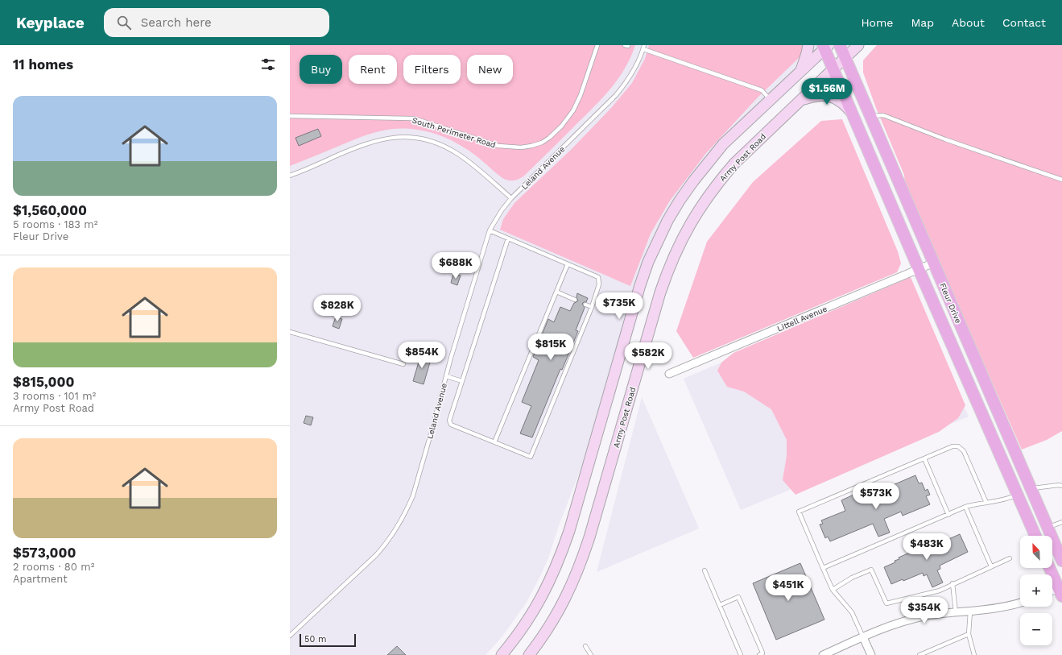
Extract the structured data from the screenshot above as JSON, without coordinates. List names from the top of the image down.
{
  "streets": {
    "main road": ["Army Post Road", "Fleur Drive"],
    "street": ["Littell Avenue"],
    "lane": ["South Perimeter Road", "Leland Avenue"]
  },
  "crossings": [
    ["Army Post Road", "Fleur Drive"],
    ["Fleur Drive", "Littell Avenue"]
  ],
  "scale_bar": "50 m",
  "north": "top left",
  "page": {
    "header": "Keyplace",
    "search": "Search here",
    "nav": [
      "Home",
      "Map",
      "About",
      "Contact"
    ],
    "heading": "11 homes",
    "chip": [
      "Buy",
      "Rent",
      "Filters",
      "New"
    ],
    "price": [
      "$1.56M",
      "$688K",
      "$735K",
      "$828K",
      "$815K",
      "$854K",
      "$582K",
      "$573K",
      "$483K",
      "$451K",
      "$354K"
    ],
    "list": [
      {
        "name": "$1,560,000",
        "note": "5 rooms · 183 m² · Fleur Drive"
      },
      {
        "name": "$815,000",
        "note": "3 rooms · 101 m² · Army Post Road"
      },
      {
        "name": "$573,000",
        "note": "2 rooms · 80 m² · Apartment"
      }
    ],
    "map_buttons": ["+", "−"],
    "scale": "50 m"
  }
}
